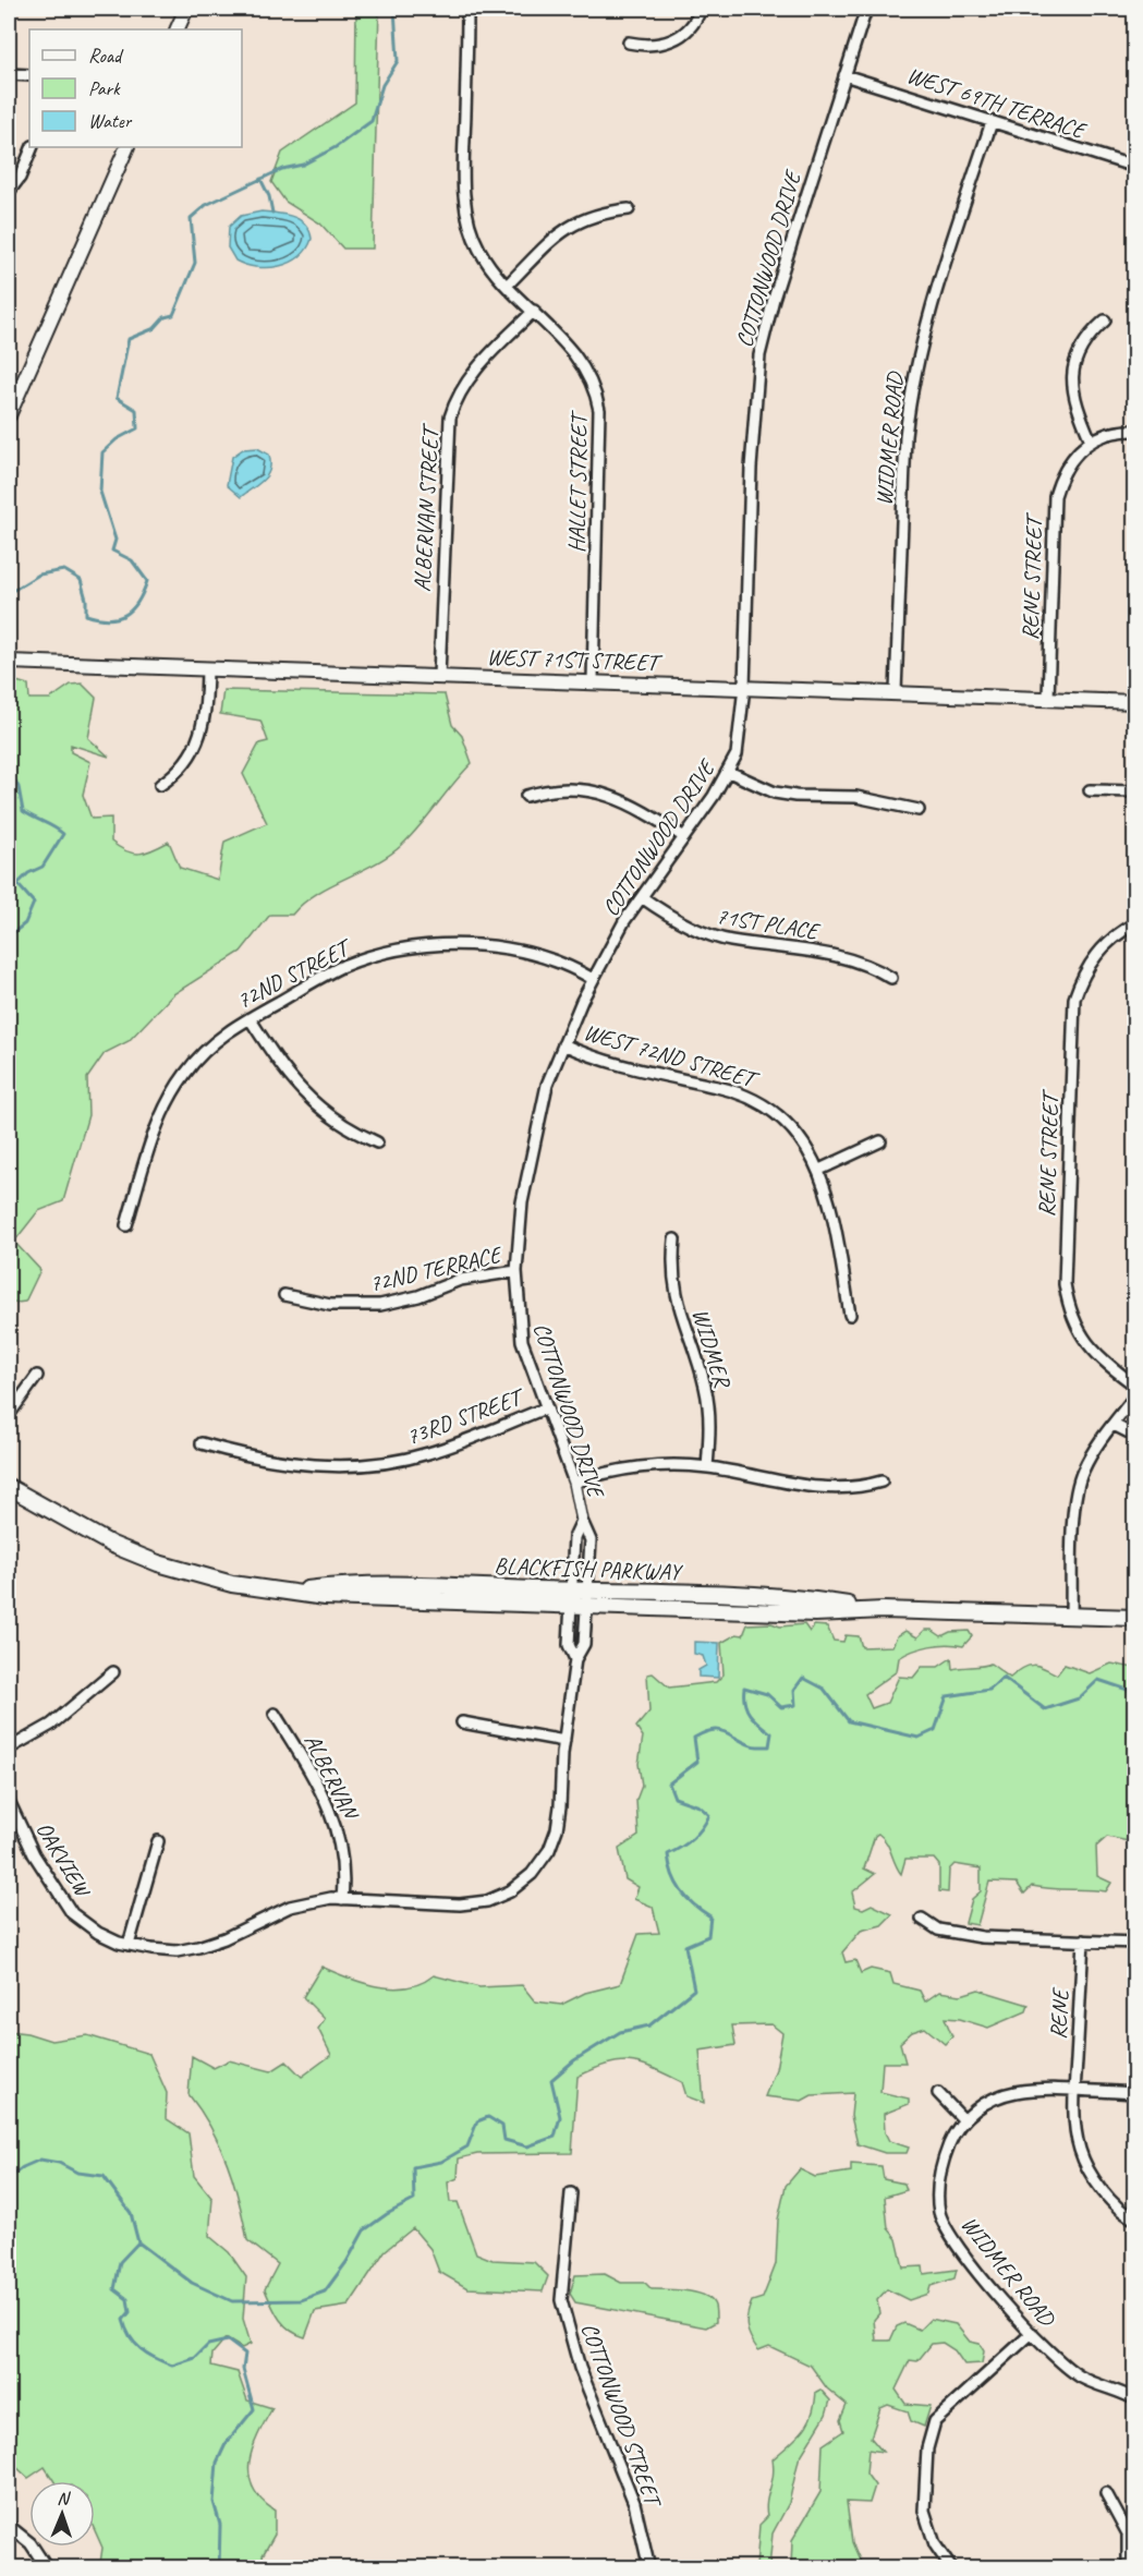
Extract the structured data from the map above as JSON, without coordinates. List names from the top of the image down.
{
  "streets": {
    "main road": ["BLACKFISH PARKWAY"],
    "street": [
      "WEST 69TH TERRACE",
      "COTTONWOOD DRIVE",
      "WIDMER ROAD",
      "HALLET STREET",
      "ALBERVAN STREET",
      "RENE STREET",
      "WEST 71ST STREET",
      "71ST PLACE",
      "72ND STREET",
      "WEST 72ND STREET",
      "72ND TERRACE",
      "WIDMER",
      "73RD STREET",
      "ALBERVAN",
      "OAKVIEW",
      "RENE",
      "COTTONWOOD STREET"
    ]
  },
  "crossings": [
    ["WEST 69TH TERRACE", "COTTONWOOD DRIVE"],
    ["WEST 69TH TERRACE", "WIDMER ROAD"],
    ["COTTONWOOD DRIVE", "WEST 71ST STREET"],
    ["COTTONWOOD DRIVE", "71ST PLACE"],
    ["COTTONWOOD DRIVE", "72ND STREET"],
    ["COTTONWOOD DRIVE", "WEST 72ND STREET"],
    ["COTTONWOOD DRIVE", "72ND TERRACE"],
    ["COTTONWOOD DRIVE", "73RD STREET"],
    ["COTTONWOOD DRIVE", "BLACKFISH PARKWAY"],
    ["COTTONWOOD DRIVE", "ALBERVAN"],
    ["COTTONWOOD DRIVE", "OAKVIEW"],
    ["WIDMER ROAD", "WEST 71ST STREET"],
    ["HALLET STREET", "ALBERVAN STREET"],
    ["HALLET STREET", "WEST 71ST STREET"],
    ["ALBERVAN STREET", "WEST 71ST STREET"],
    ["RENE STREET", "WEST 71ST STREET"],
    ["ALBERVAN", "OAKVIEW"]
  ],
  "legend": ["Road", "Park", "Water"],
  "north": "top"
}
